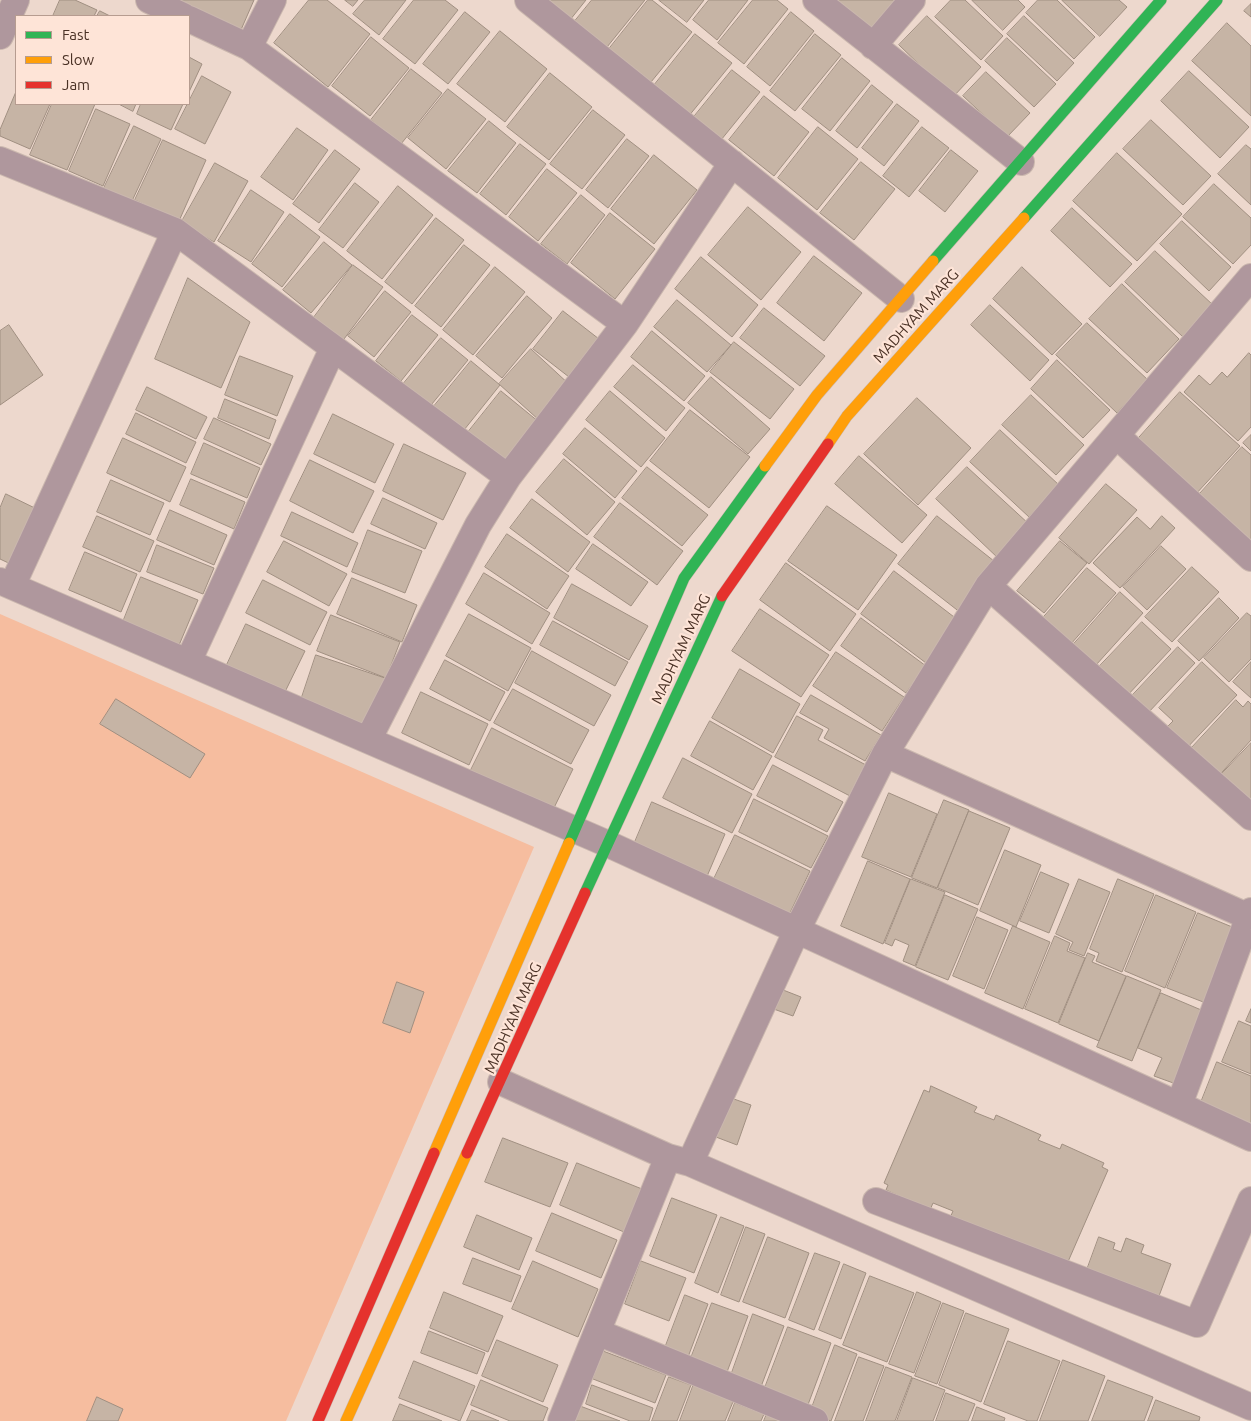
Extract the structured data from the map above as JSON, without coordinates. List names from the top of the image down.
{
  "streets": {
    "street": ["MADHYAM MARG"]
  },
  "legend": ["Fast", "Slow", "Jam"]
}
